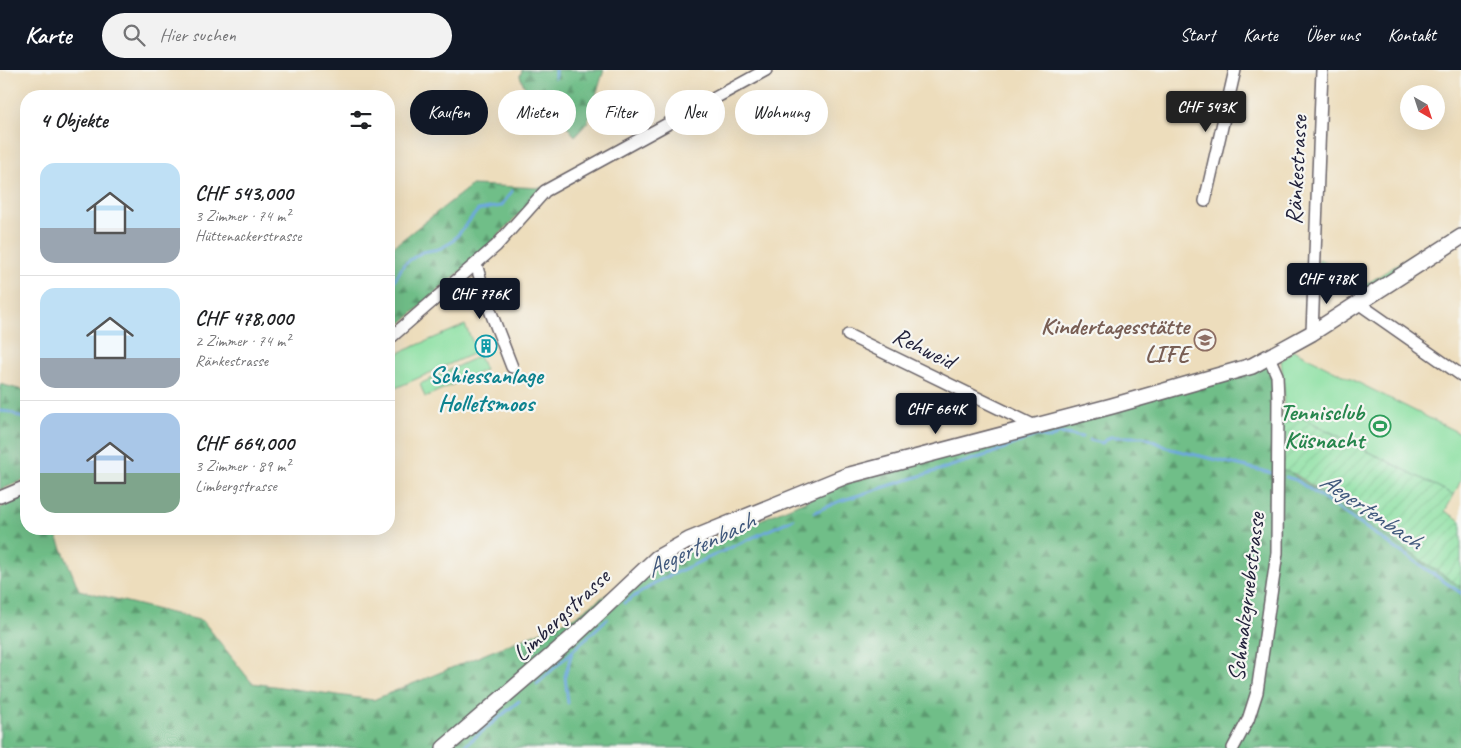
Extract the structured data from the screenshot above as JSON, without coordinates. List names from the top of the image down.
{
  "streets": {
    "street": [
      "Ränkestrasse",
      "Rehweid",
      "Schmalzgruebstrasse",
      "Limbergstrasse"
    ]
  },
  "crossings": [
    ["Ränkestrasse", "Limbergstrasse"],
    ["Rehweid", "Limbergstrasse"],
    ["Schmalzgruebstrasse", "Limbergstrasse"]
  ],
  "water": ["Aegertenbach"],
  "places": {
    "school or university": ["Kindertagesstätte LIFE"],
    "building": ["Schiessanlage Holletsmoos"],
    "sports": ["Tennisclub Küsnacht"]
  },
  "north": "bottom right",
  "page": {
    "header": "Karte",
    "search": "Hier suchen",
    "nav": [
      "Start",
      "Karte",
      "Über uns",
      "Kontakt"
    ],
    "chip": [
      "Kaufen",
      "Mieten",
      "Filter",
      "Neu",
      "Wohnung"
    ],
    "heading": "4 Objekte",
    "price": [
      "CHF 543K",
      "CHF 478K",
      "CHF 776K",
      "CHF 664K"
    ],
    "list": [
      {
        "name": "CHF 543,000",
        "note": "3 Zimmer · 74 m² · Hüttenackerstrasse"
      },
      {
        "name": "CHF 478,000",
        "note": "2 Zimmer · 74 m² · Ränkestrasse"
      },
      {
        "name": "CHF 664,000",
        "note": "3 Zimmer · 89 m² · Limbergstrasse"
      }
    ]
  }
}
